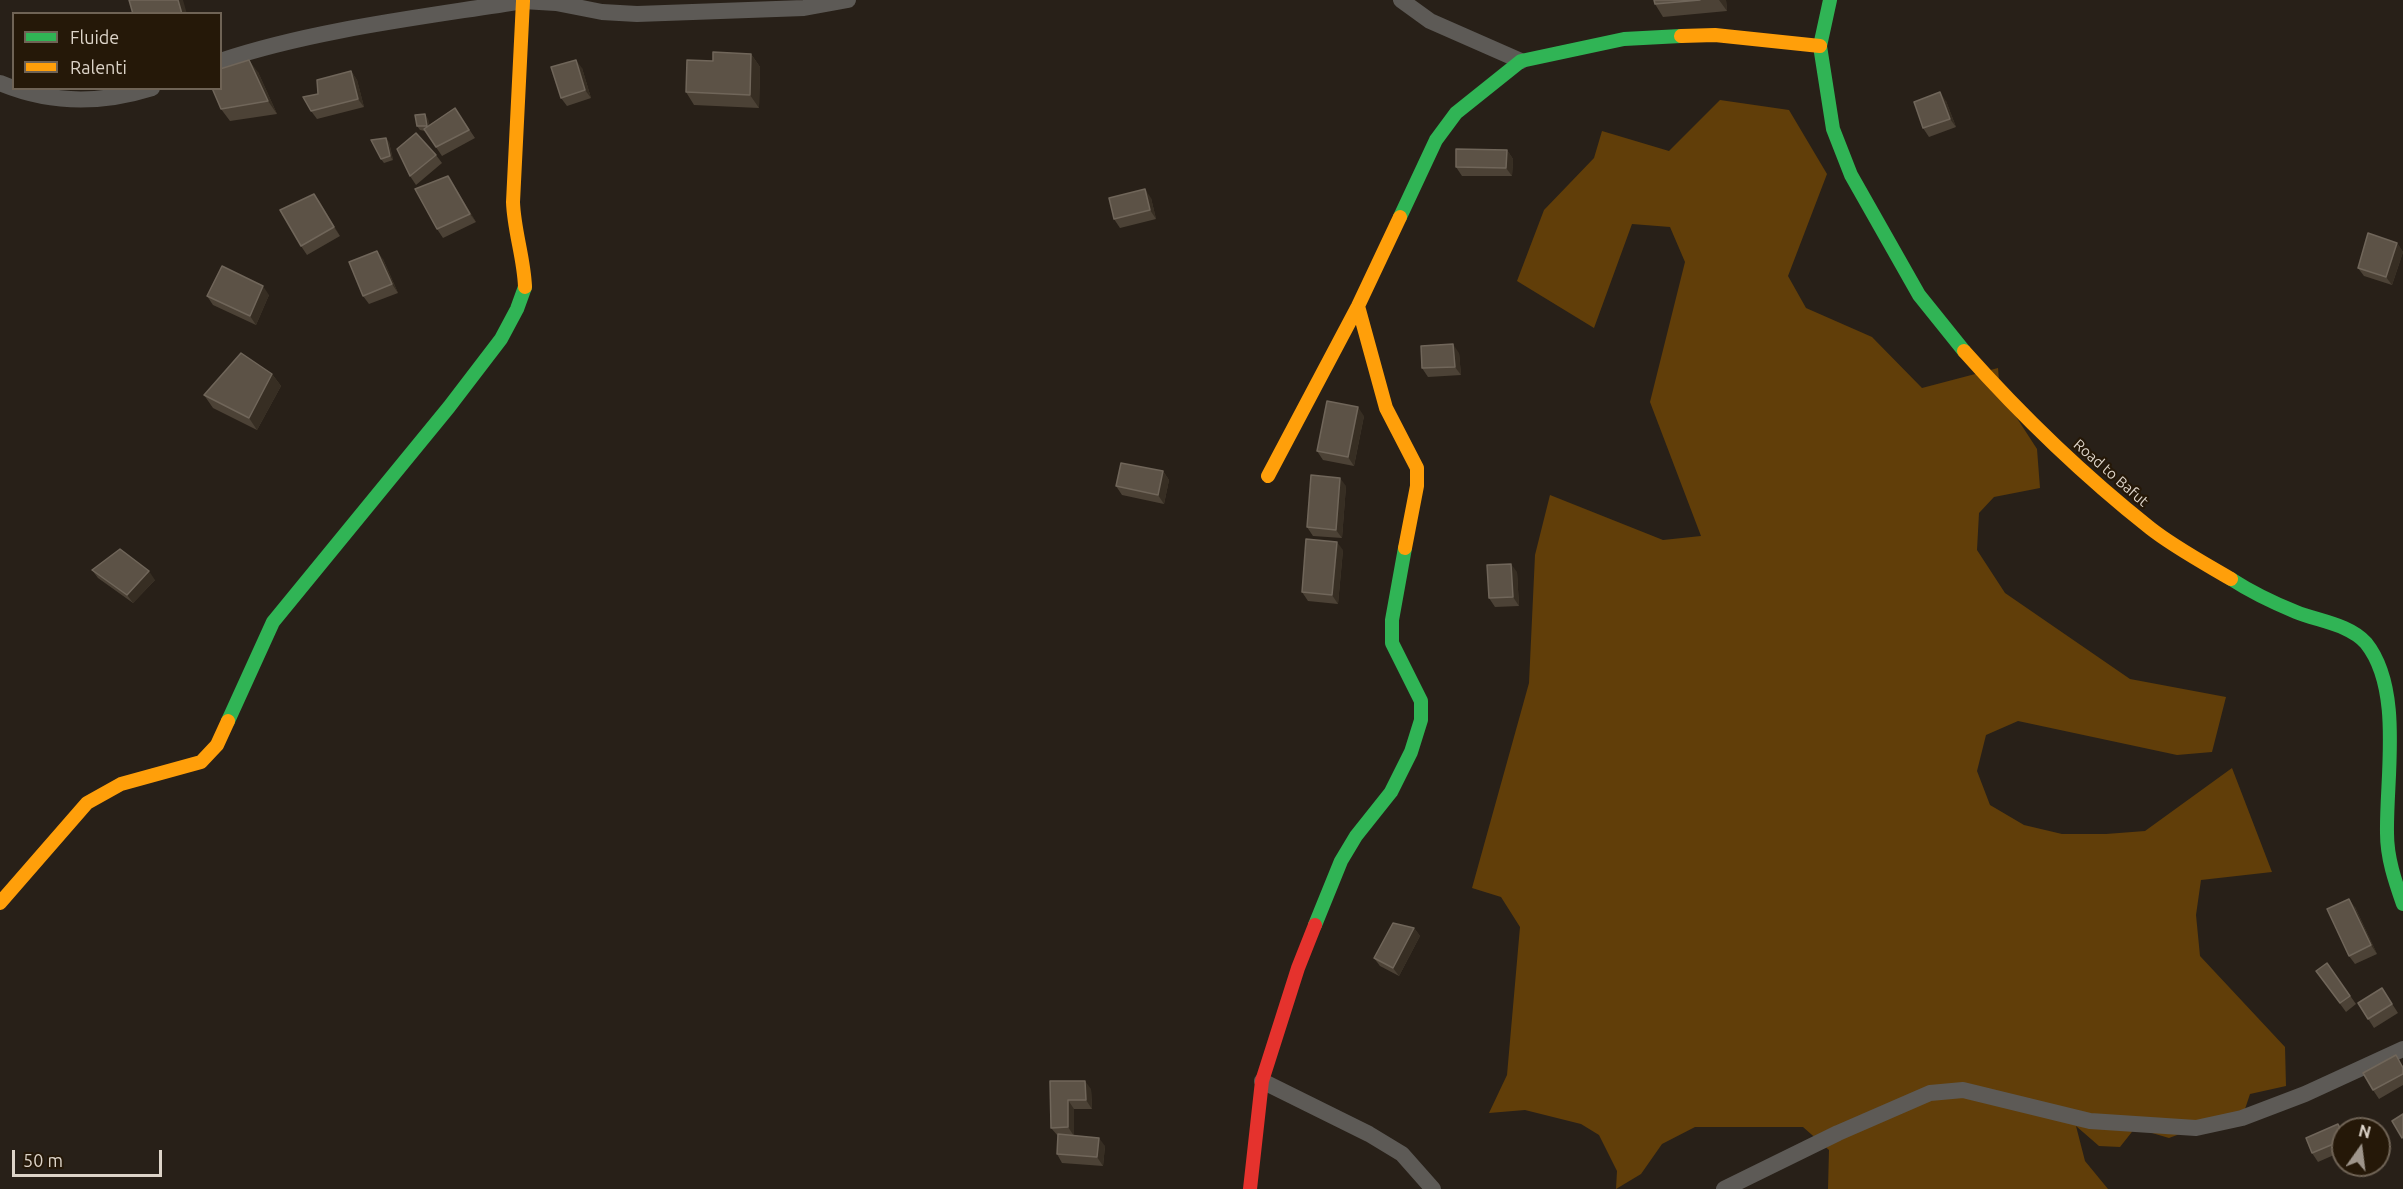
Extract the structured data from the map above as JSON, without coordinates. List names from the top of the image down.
{
  "streets": {
    "street": ["Road to Bafut"]
  },
  "legend": ["Fluide", "Ralenti"],
  "scale_bar": "50 m",
  "north": "top"
}
